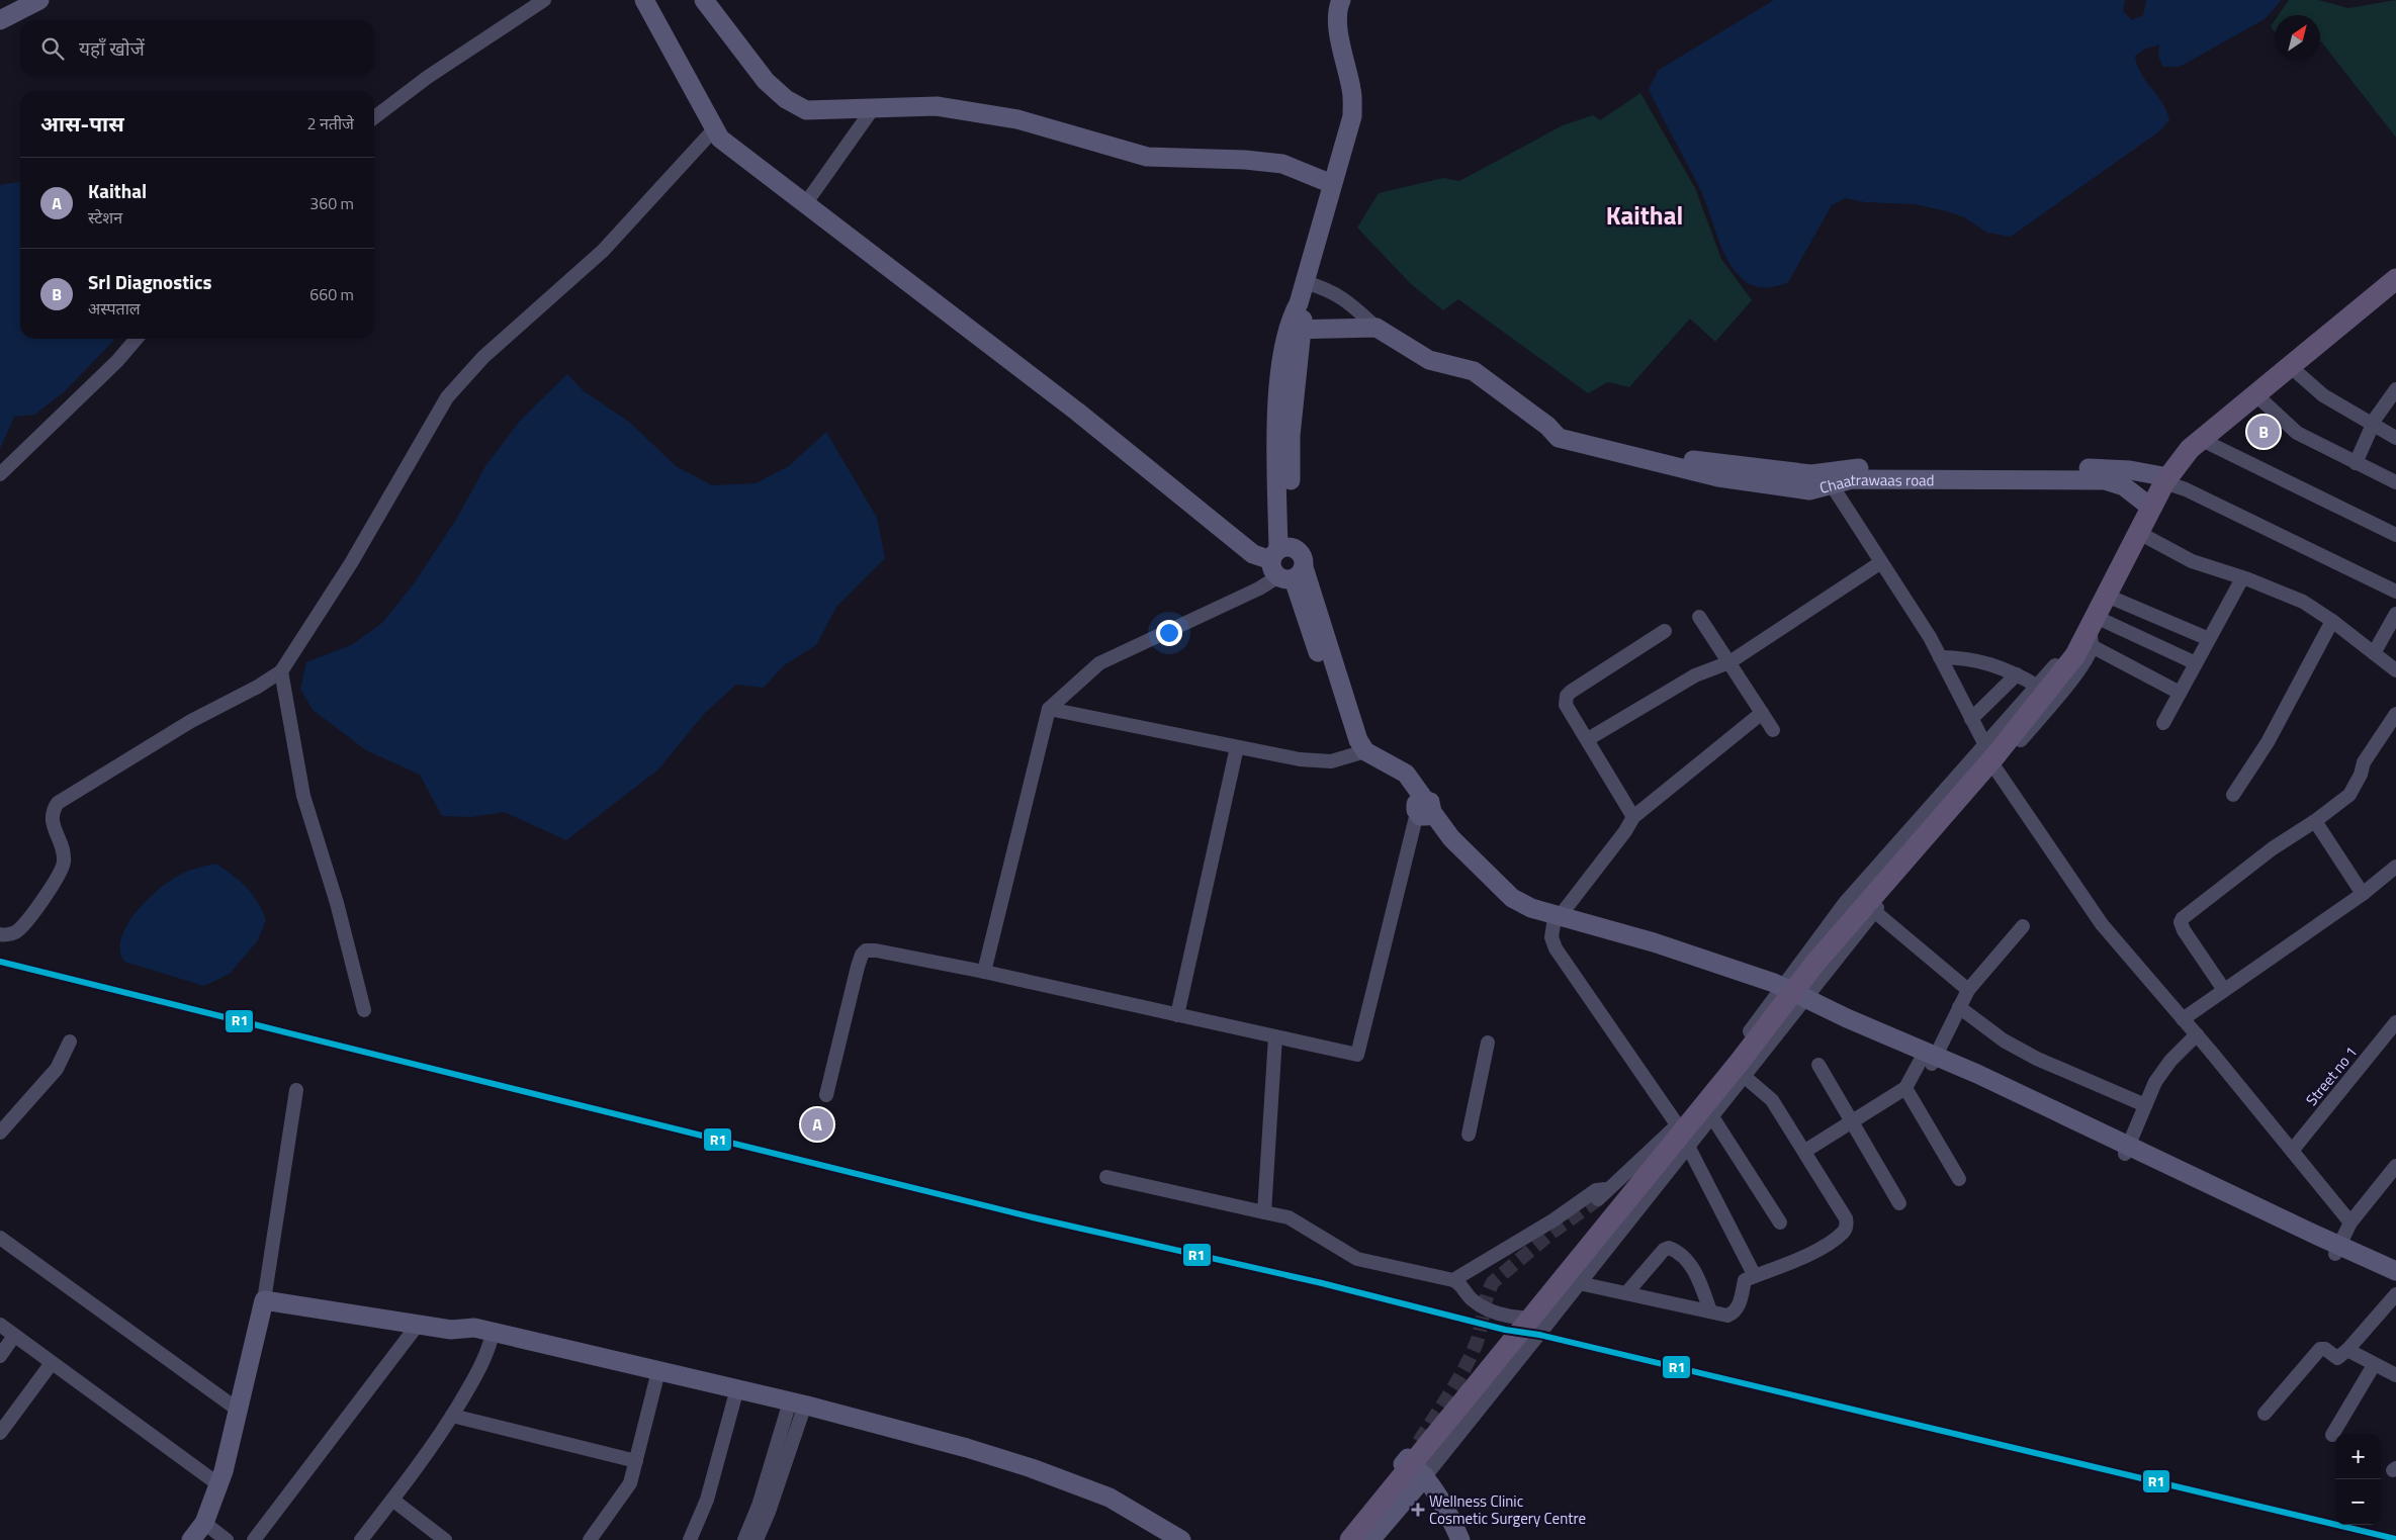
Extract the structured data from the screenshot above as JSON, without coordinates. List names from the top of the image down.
{
  "streets": {
    "street": ["Chaatrawaas road", "Street no 1"]
  },
  "districts": ["Kaithal"],
  "places": {
    "health": ["Wellness Clinic Cosmetic Surgery Centre"]
  },
  "lines": ["transit line R1"],
  "north": "top right",
  "page": {
    "search": "यहाँ खोजें",
    "heading": ["आस-पास", "2 नतीजे"],
    "list": [
      {
        "mark": "A",
        "name": "Kaithal",
        "note": "स्टेशन",
        "value": "360 m"
      },
      {
        "mark": "B",
        "name": "Srl Diagnostics",
        "note": "अस्पताल",
        "value": "660 m"
      }
    ],
    "pins": ["B", "A"],
    "map_buttons": ["+", "−"]
  }
}
